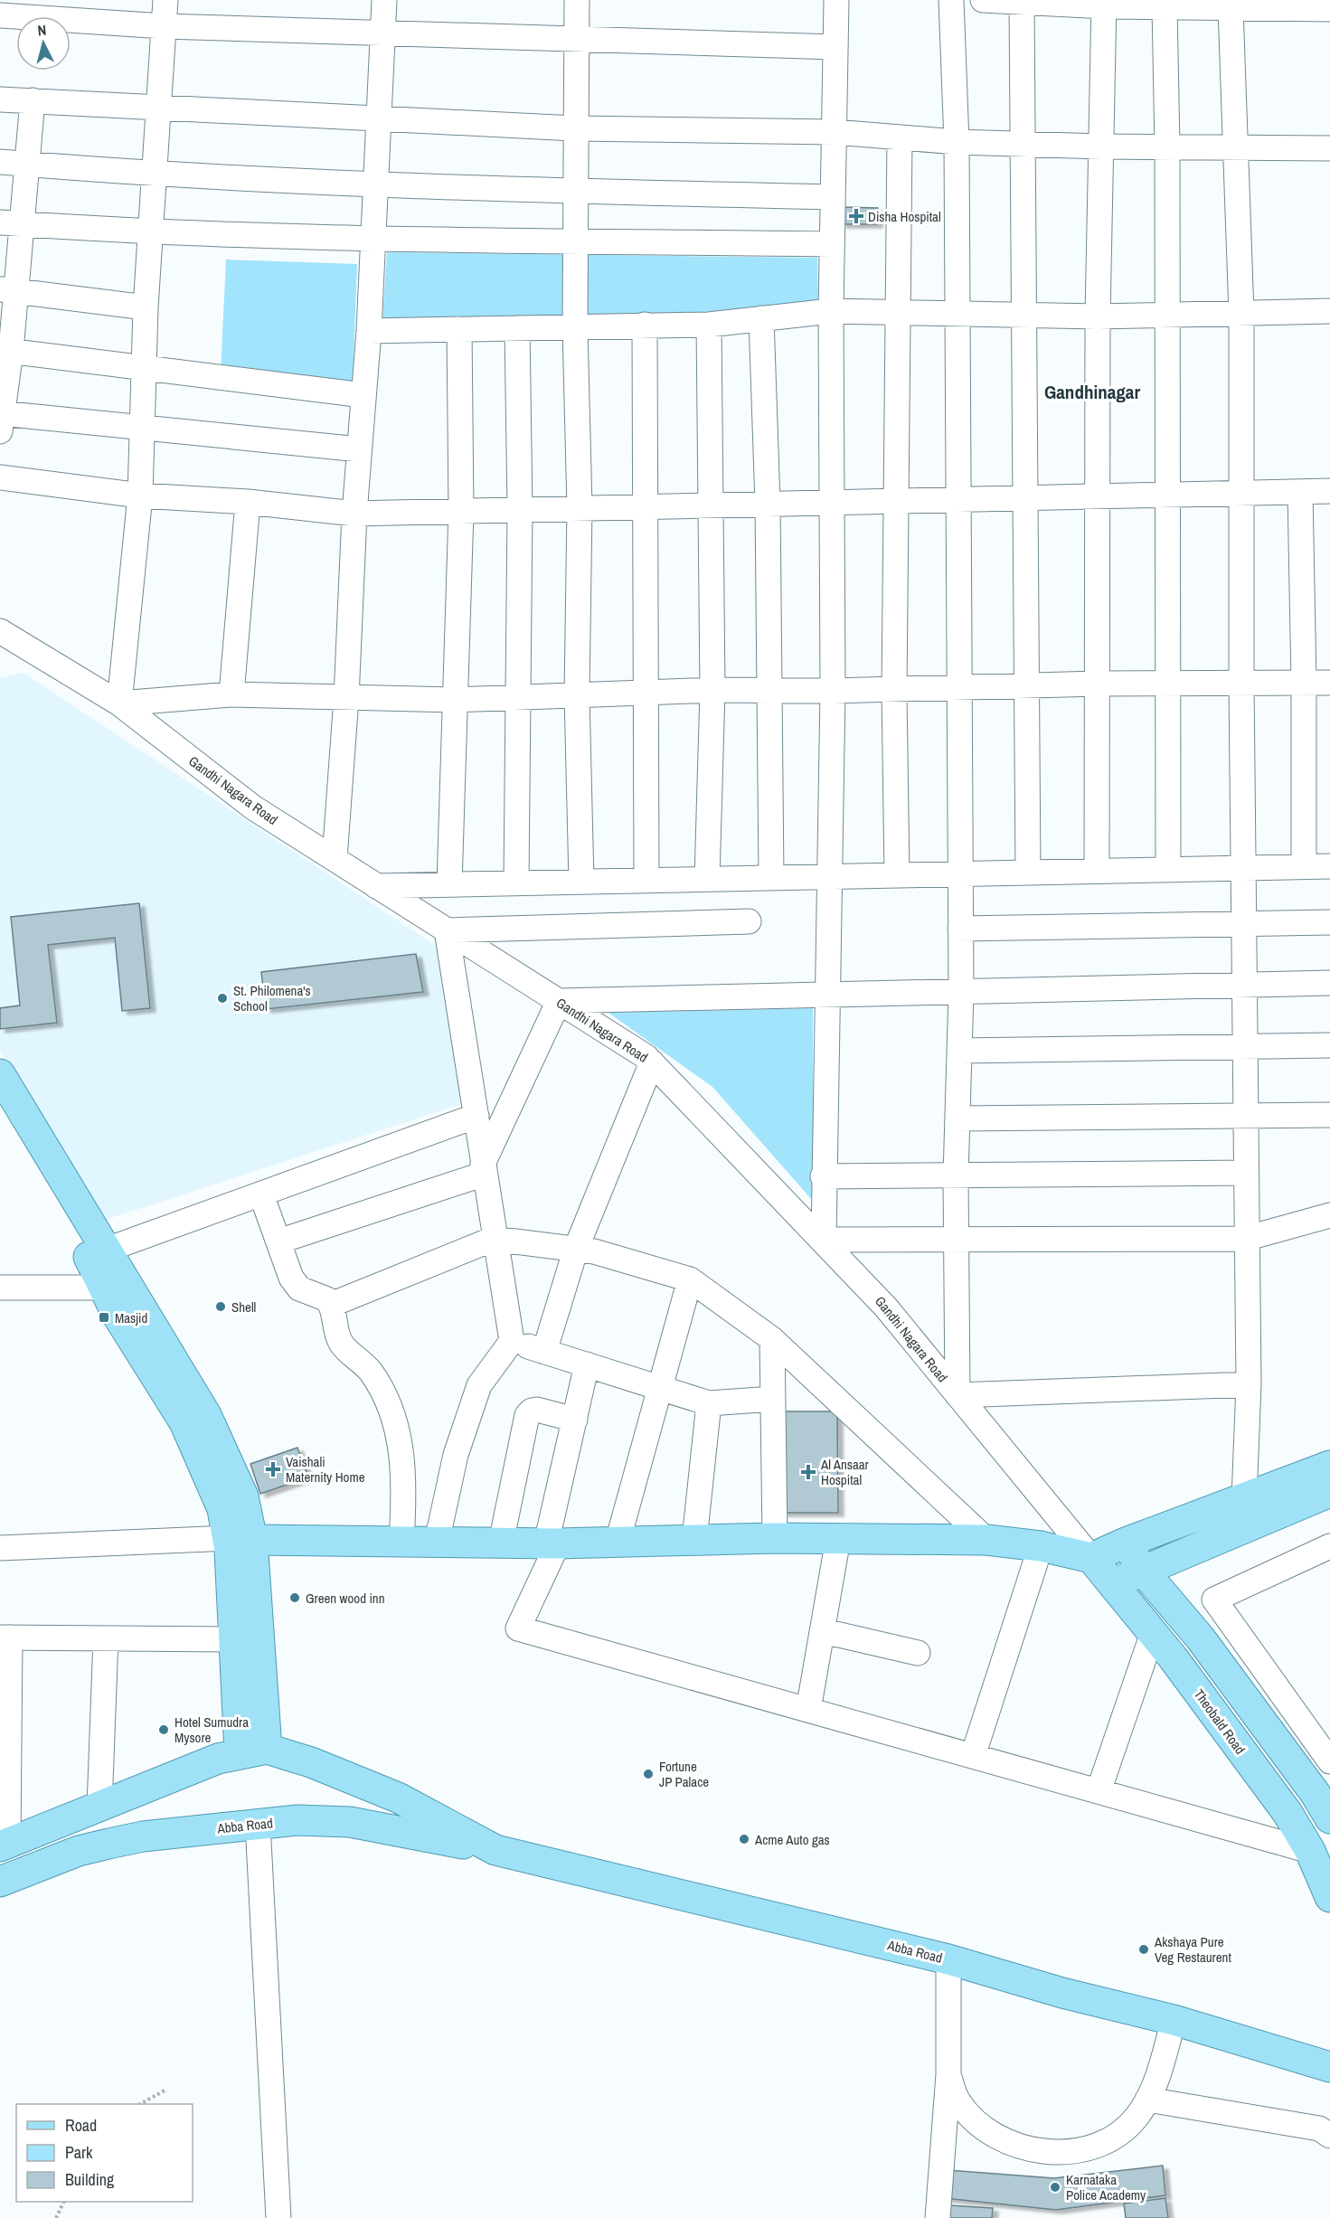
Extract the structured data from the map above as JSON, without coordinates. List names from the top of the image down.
{
  "streets": {
    "main road": ["Theobald Road", "Abba Road"],
    "street": ["Gandhi Nagara Road"]
  },
  "crossings": [
    ["Gandhi Nagara Road", "Theobald Road"]
  ],
  "districts": ["Gandhinagar"],
  "places": {
    "health": ["Disha Hospital", "Vaishali Maternity Home", "Al Ansaar Hospital"],
    "other": [
      "St. Philomena's School",
      "Shell",
      "Green wood inn",
      "Hotel Sumudra Mysore",
      "Fortune JP Palace",
      "Acme Auto gas",
      "Akshaya Pure Veg Restaurent",
      "Karnataka Police Academy"
    ],
    "transit": ["Masjid"]
  },
  "legend": ["Road", "Park", "Building"],
  "north": "top"
}
